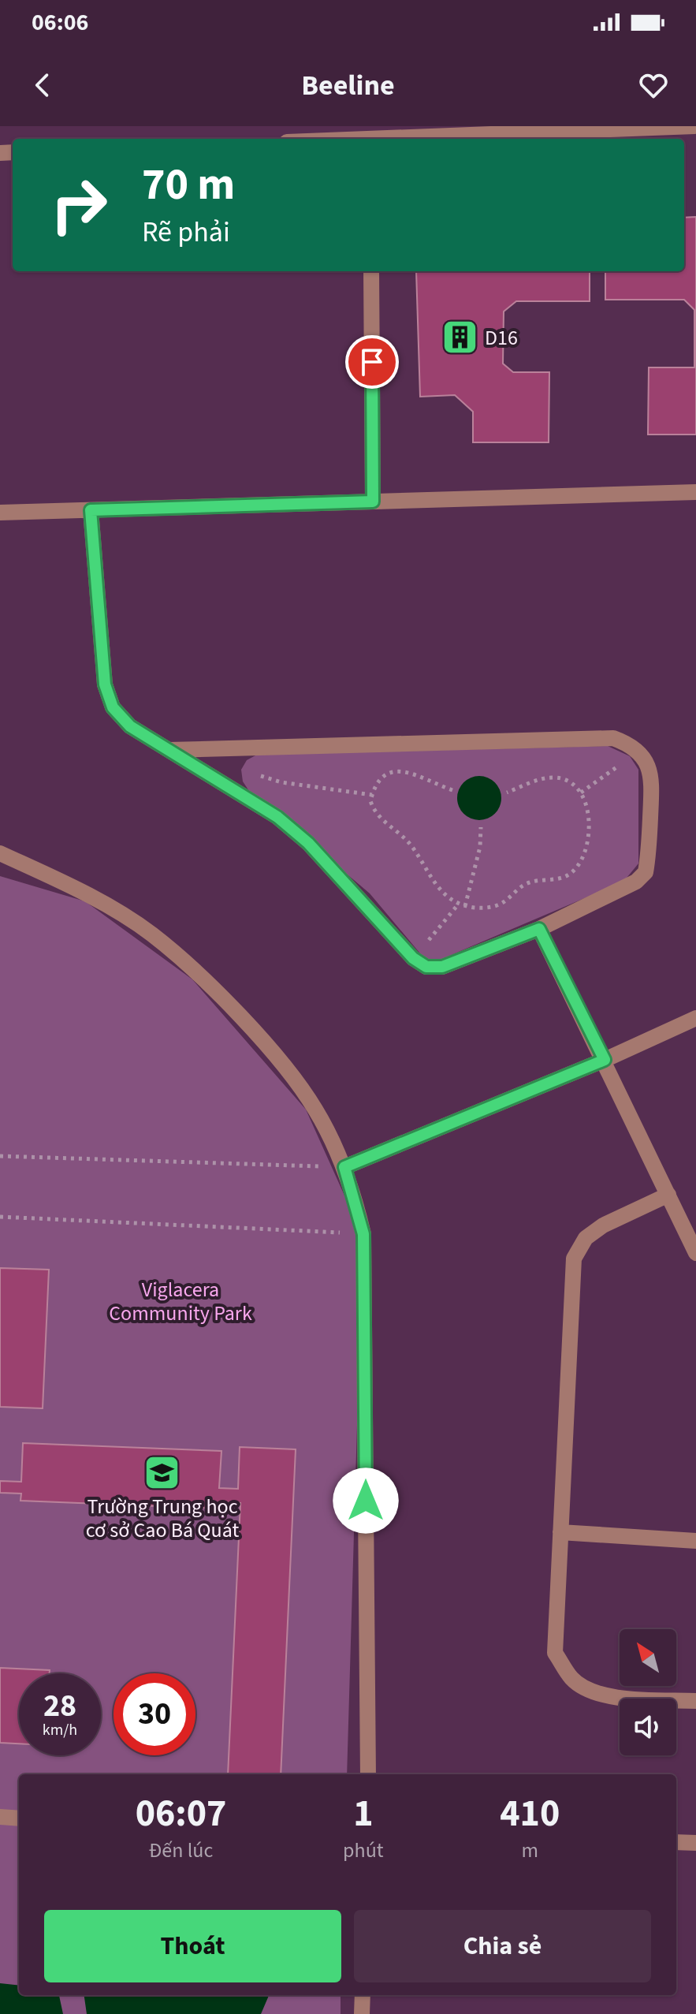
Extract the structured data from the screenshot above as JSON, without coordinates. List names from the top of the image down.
{
  "parks": ["Viglacera Community Park"],
  "places": {
    "building": ["D16"],
    "school or university": ["Trường Trung học cơ sở Cao Bá Quát"]
  },
  "north": "top left",
  "page": {
    "status": "06:06",
    "header": "Beeline",
    "turn": ["70 m", "Rẽ phải"],
    "speed": "28 km/h",
    "limit": "30",
    "eta": [
      "06:07",
      "Đến lúc",
      "1",
      "phút",
      "410",
      "m"
    ],
    "buttons": ["Thoát", "Chia sẻ"]
  }
}
